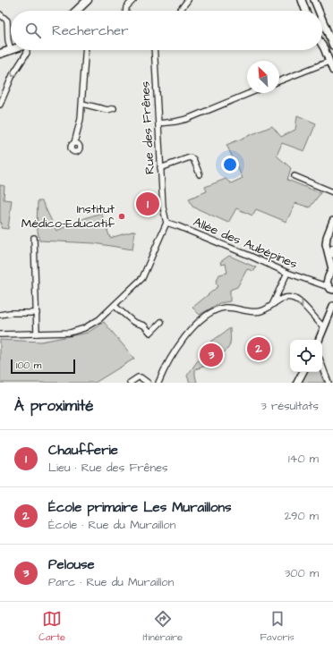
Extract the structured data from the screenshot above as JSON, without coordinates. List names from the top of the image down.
{
  "streets": {
    "street": ["Rue des Frênes", "Allée des Aubépines"]
  },
  "crossings": [
    ["Rue des Frênes", "Allée des Aubépines"]
  ],
  "places": ["Institut Médico-Educatif"],
  "scale_bar": "100 m",
  "north": "top left",
  "page": {
    "search": "Rechercher",
    "pins": ["1", "2", "3"],
    "scale": "100 m",
    "heading": ["À proximité", "3 résultats"],
    "list": [
      {
        "mark": "1",
        "name": "Chaufferie",
        "note": "Lieu · Rue des Frênes",
        "value": "140 m"
      },
      {
        "mark": "2",
        "name": "École primaire Les Muraillons",
        "note": "École · Rue du Muraillon",
        "value": "290 m"
      },
      {
        "mark": "3",
        "name": "Pelouse",
        "note": "Parc · Rue du Muraillon",
        "value": "300 m"
      }
    ],
    "nav": ["Carte", "Itinéraire", "Favoris"]
  }
}
